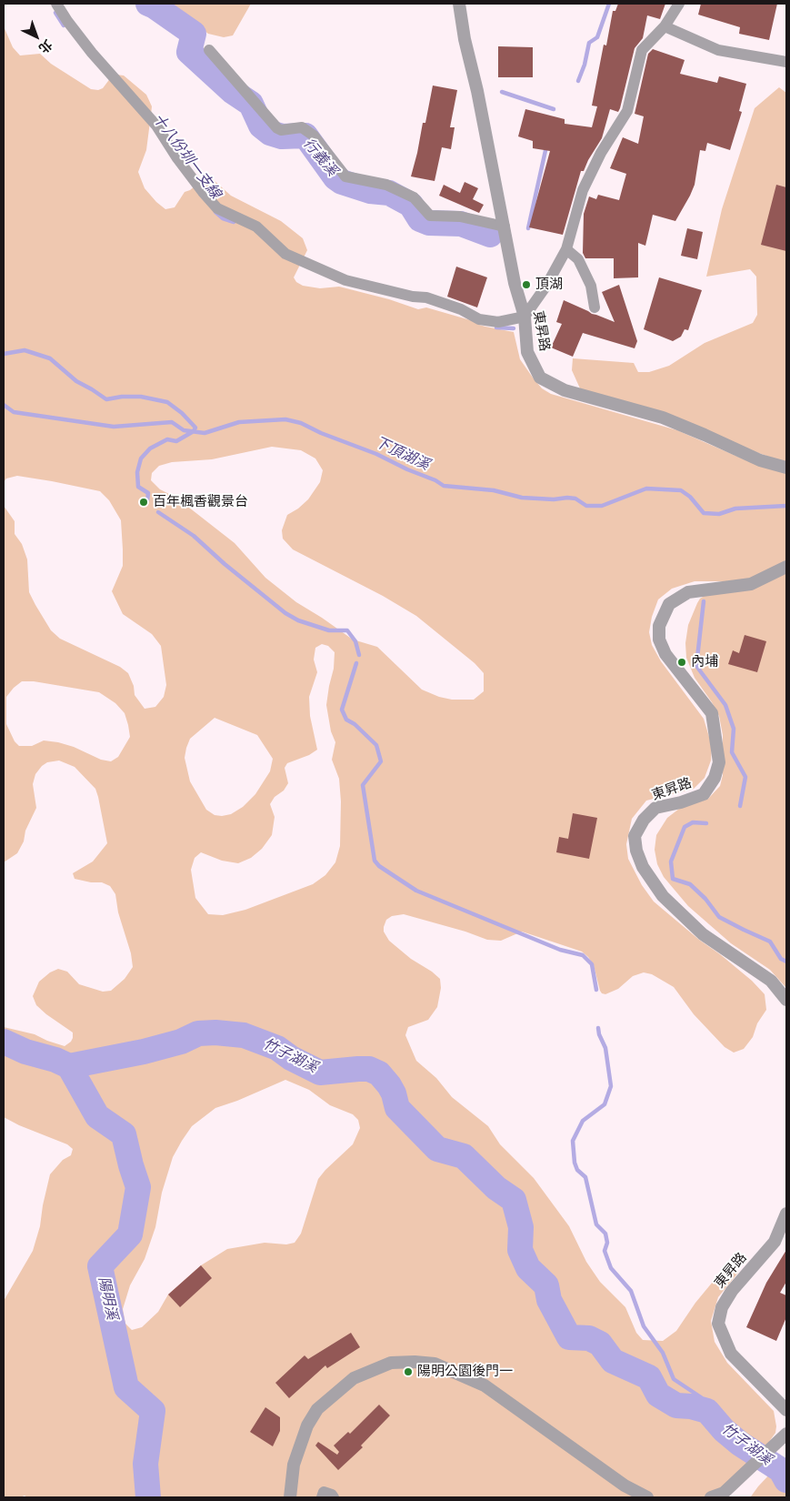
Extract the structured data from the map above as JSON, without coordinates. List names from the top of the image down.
{
  "streets": {
    "street": ["東昇路"]
  },
  "water": [
    "十八份圳一支線",
    "行義溪",
    "下頂湖溪",
    "竹子湖溪",
    "陽明溪"
  ],
  "places": [
    "頂湖",
    "百年楓香觀景台",
    "內埔",
    "陽明公園後門一"
  ],
  "north": "bottom right"
}
